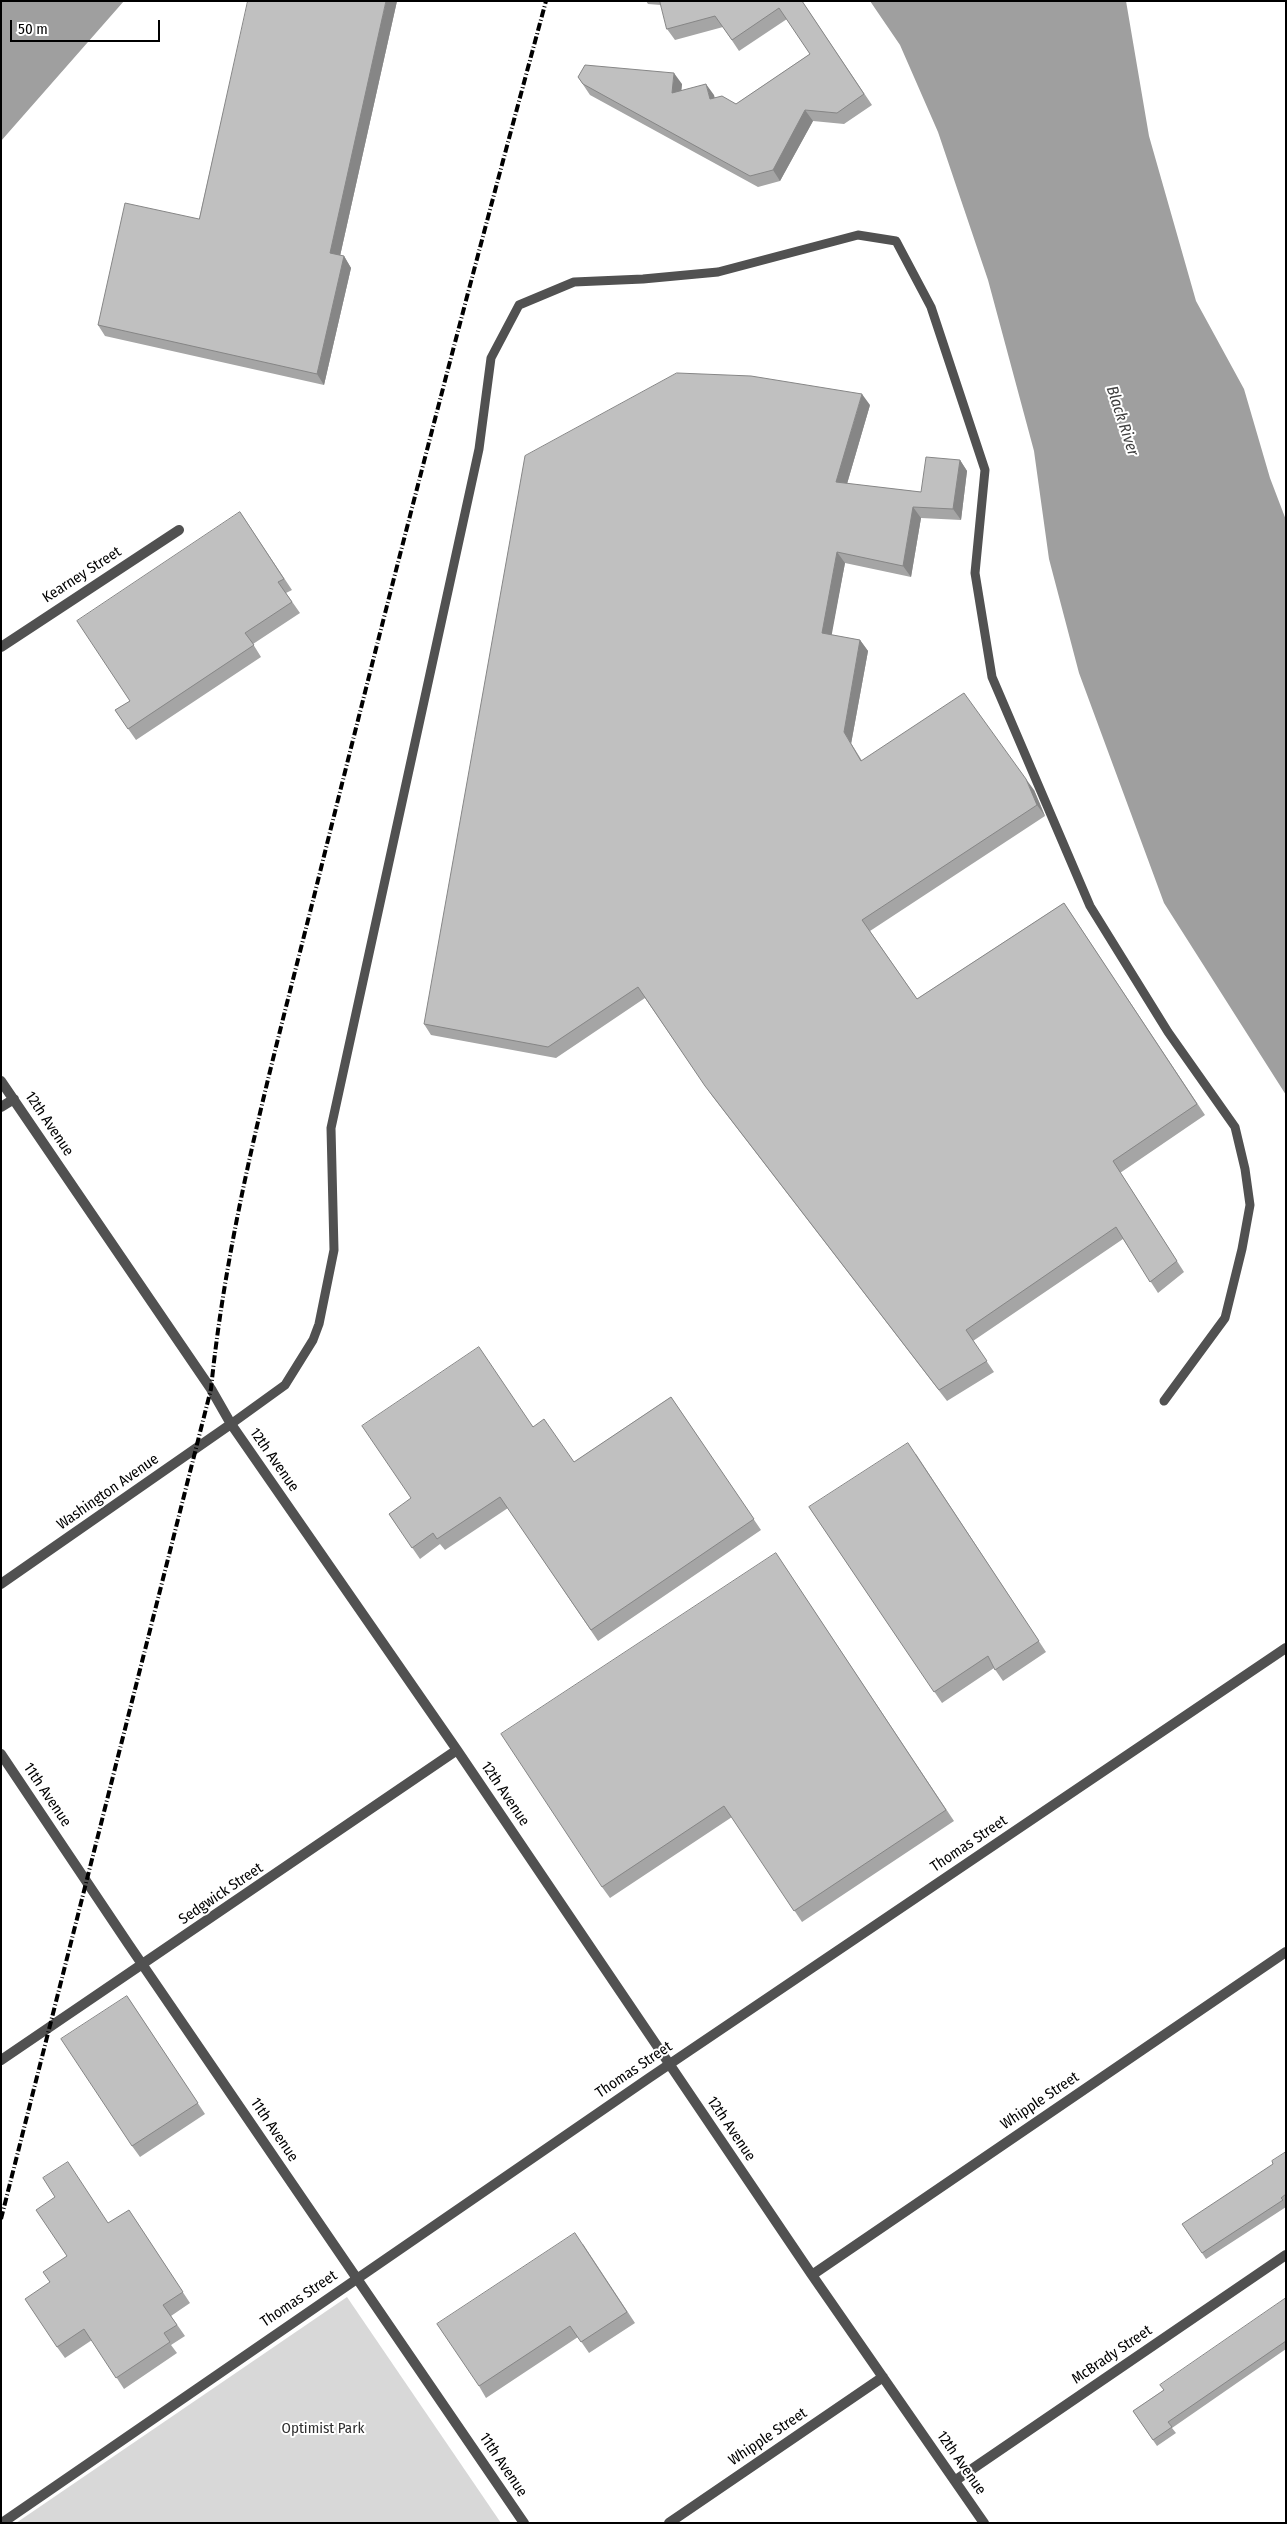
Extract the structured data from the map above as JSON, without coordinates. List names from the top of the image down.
{
  "streets": {
    "street": [
      "Kearney Street",
      "12th Avenue",
      "Washington Avenue",
      "11th Avenue",
      "Thomas Street",
      "Sedgwick Street",
      "Whipple Street",
      "McBrady Street"
    ]
  },
  "crossings": [
    ["12th Avenue", "Washington Avenue"],
    ["12th Avenue", "Thomas Street"],
    ["12th Avenue", "Sedgwick Street"],
    ["12th Avenue", "Whipple Street"],
    ["12th Avenue", "McBrady Street"],
    ["11th Avenue", "Thomas Street"],
    ["11th Avenue", "Sedgwick Street"]
  ],
  "water": ["Black River"],
  "parks": ["Optimist Park"],
  "scale_bar": "50 m"
}
